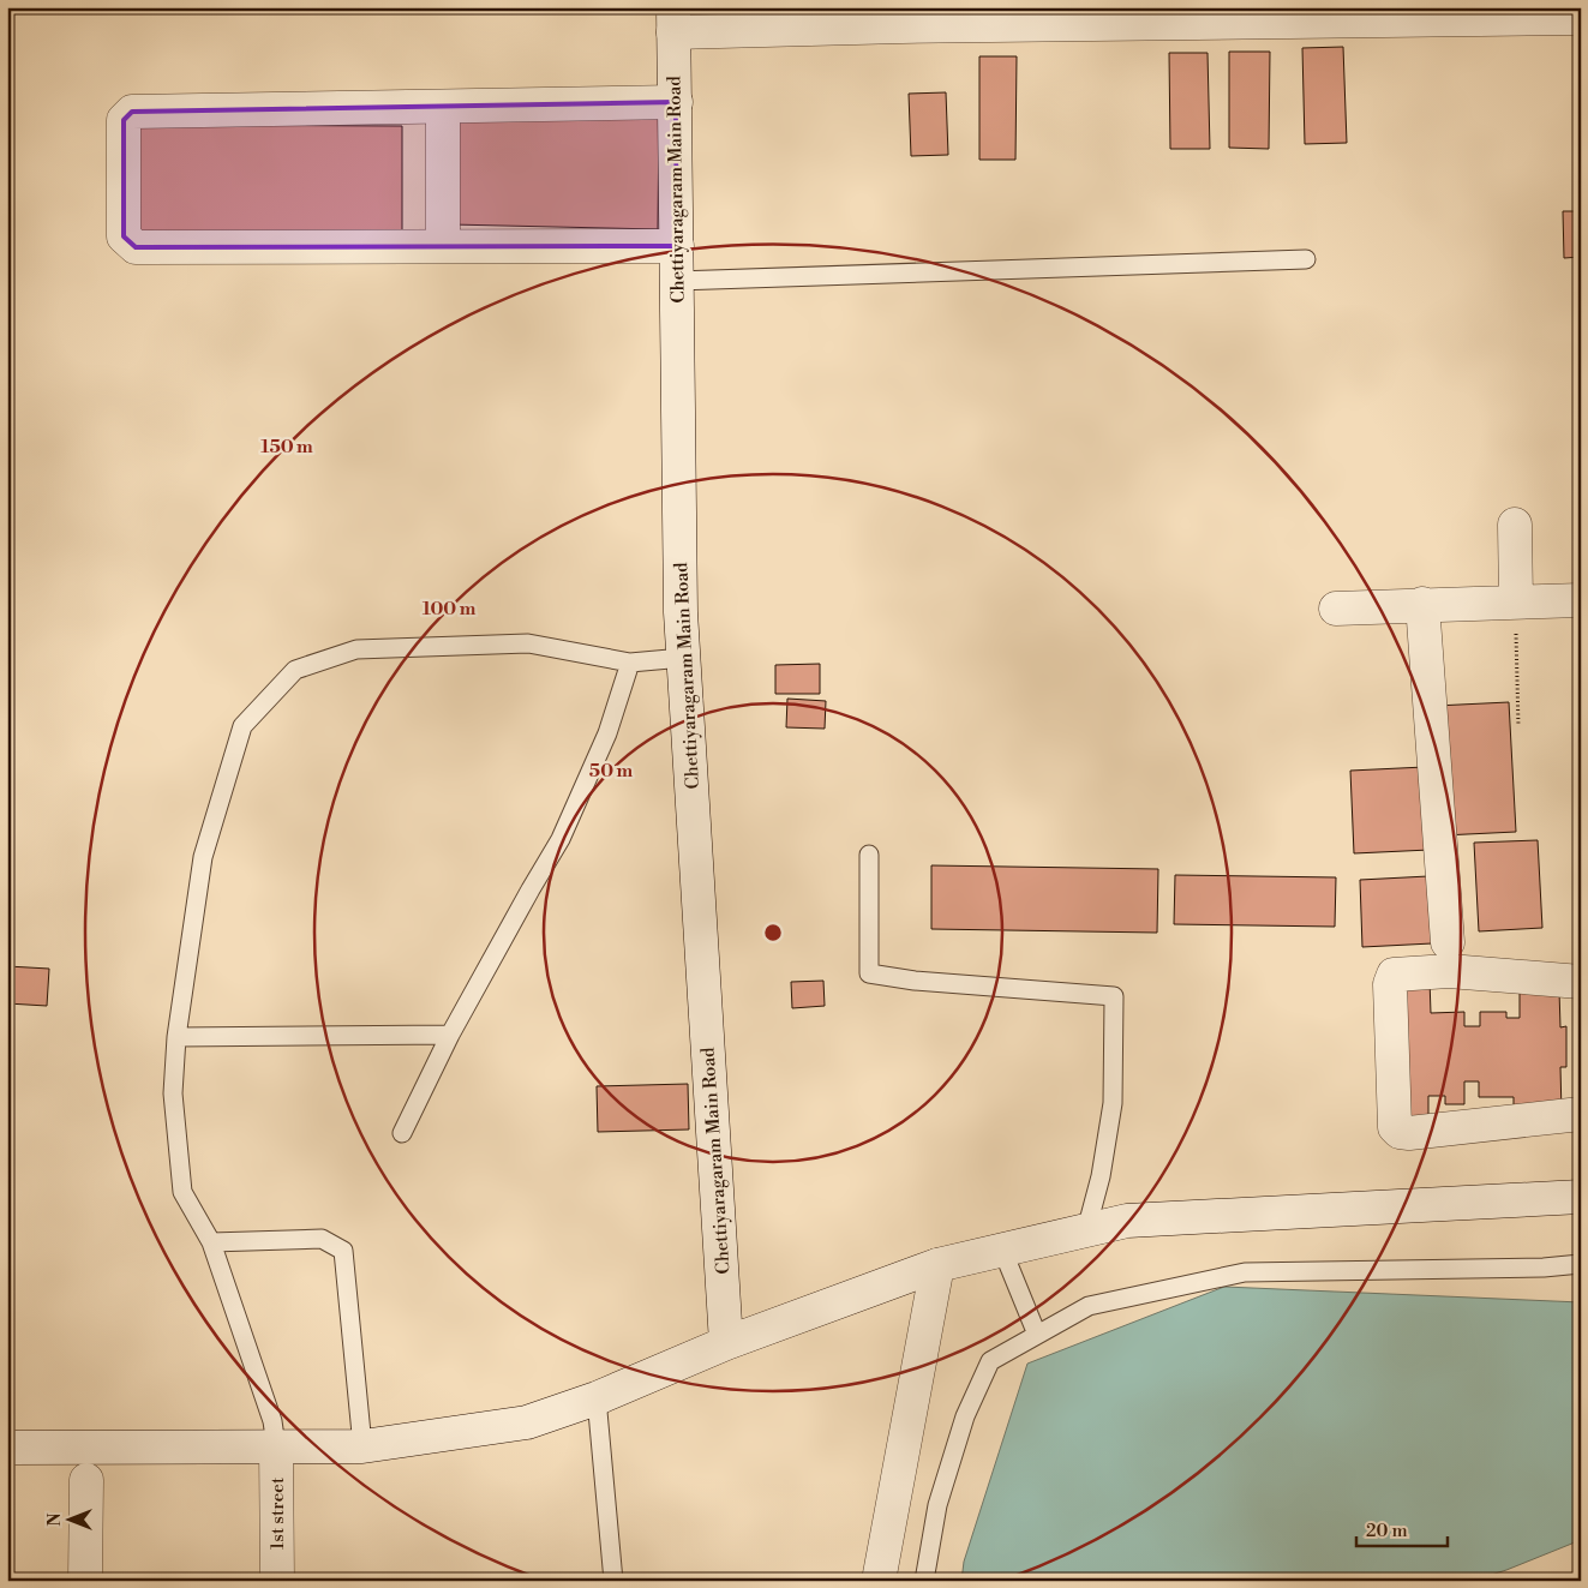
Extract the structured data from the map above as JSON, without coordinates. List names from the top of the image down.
{
  "streets": {
    "street": ["Chettiyaragaram Main Road", "1st street"]
  },
  "scale_bar": "20 m",
  "north": "left",
  "rings": ["150 m", "100 m", "50 m"]
}
